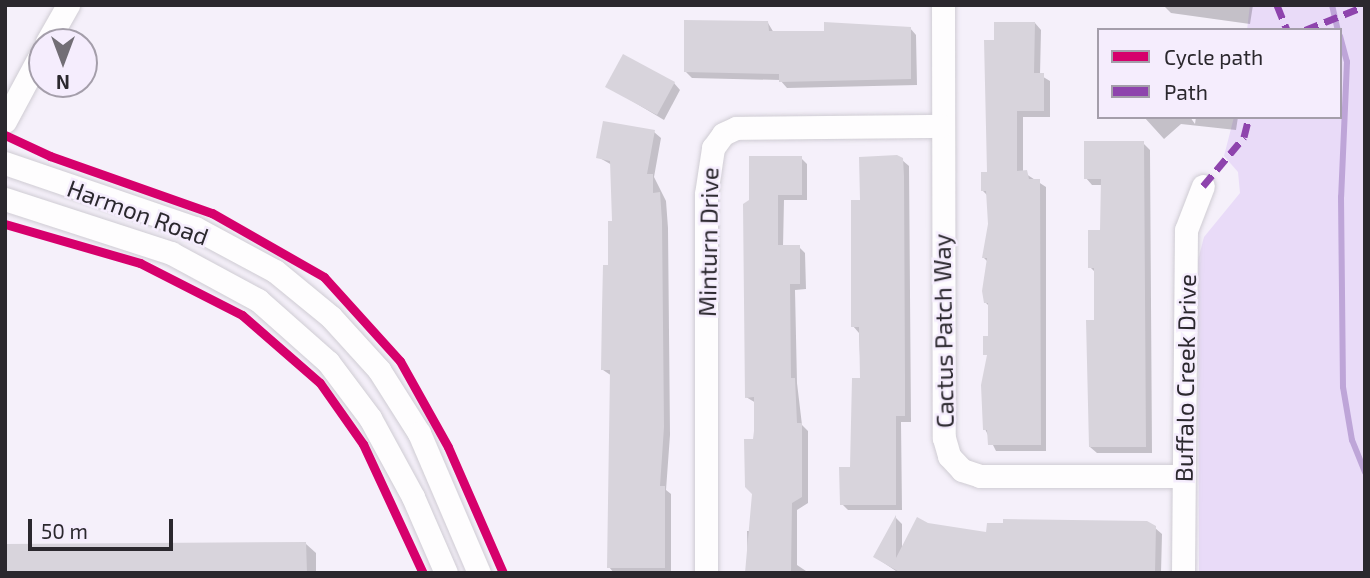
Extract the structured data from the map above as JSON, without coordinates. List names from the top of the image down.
{
  "streets": {
    "street": [
      "Harmon Road",
      "Minturn Drive",
      "Cactus Patch Way",
      "Buffalo Creek Drive"
    ]
  },
  "crossings": [
    ["Minturn Drive", "Cactus Patch Way"],
    ["Cactus Patch Way", "Buffalo Creek Drive"]
  ],
  "legend": ["Cycle path", "Path"],
  "scale_bar": "50 m",
  "north": "bottom"
}
